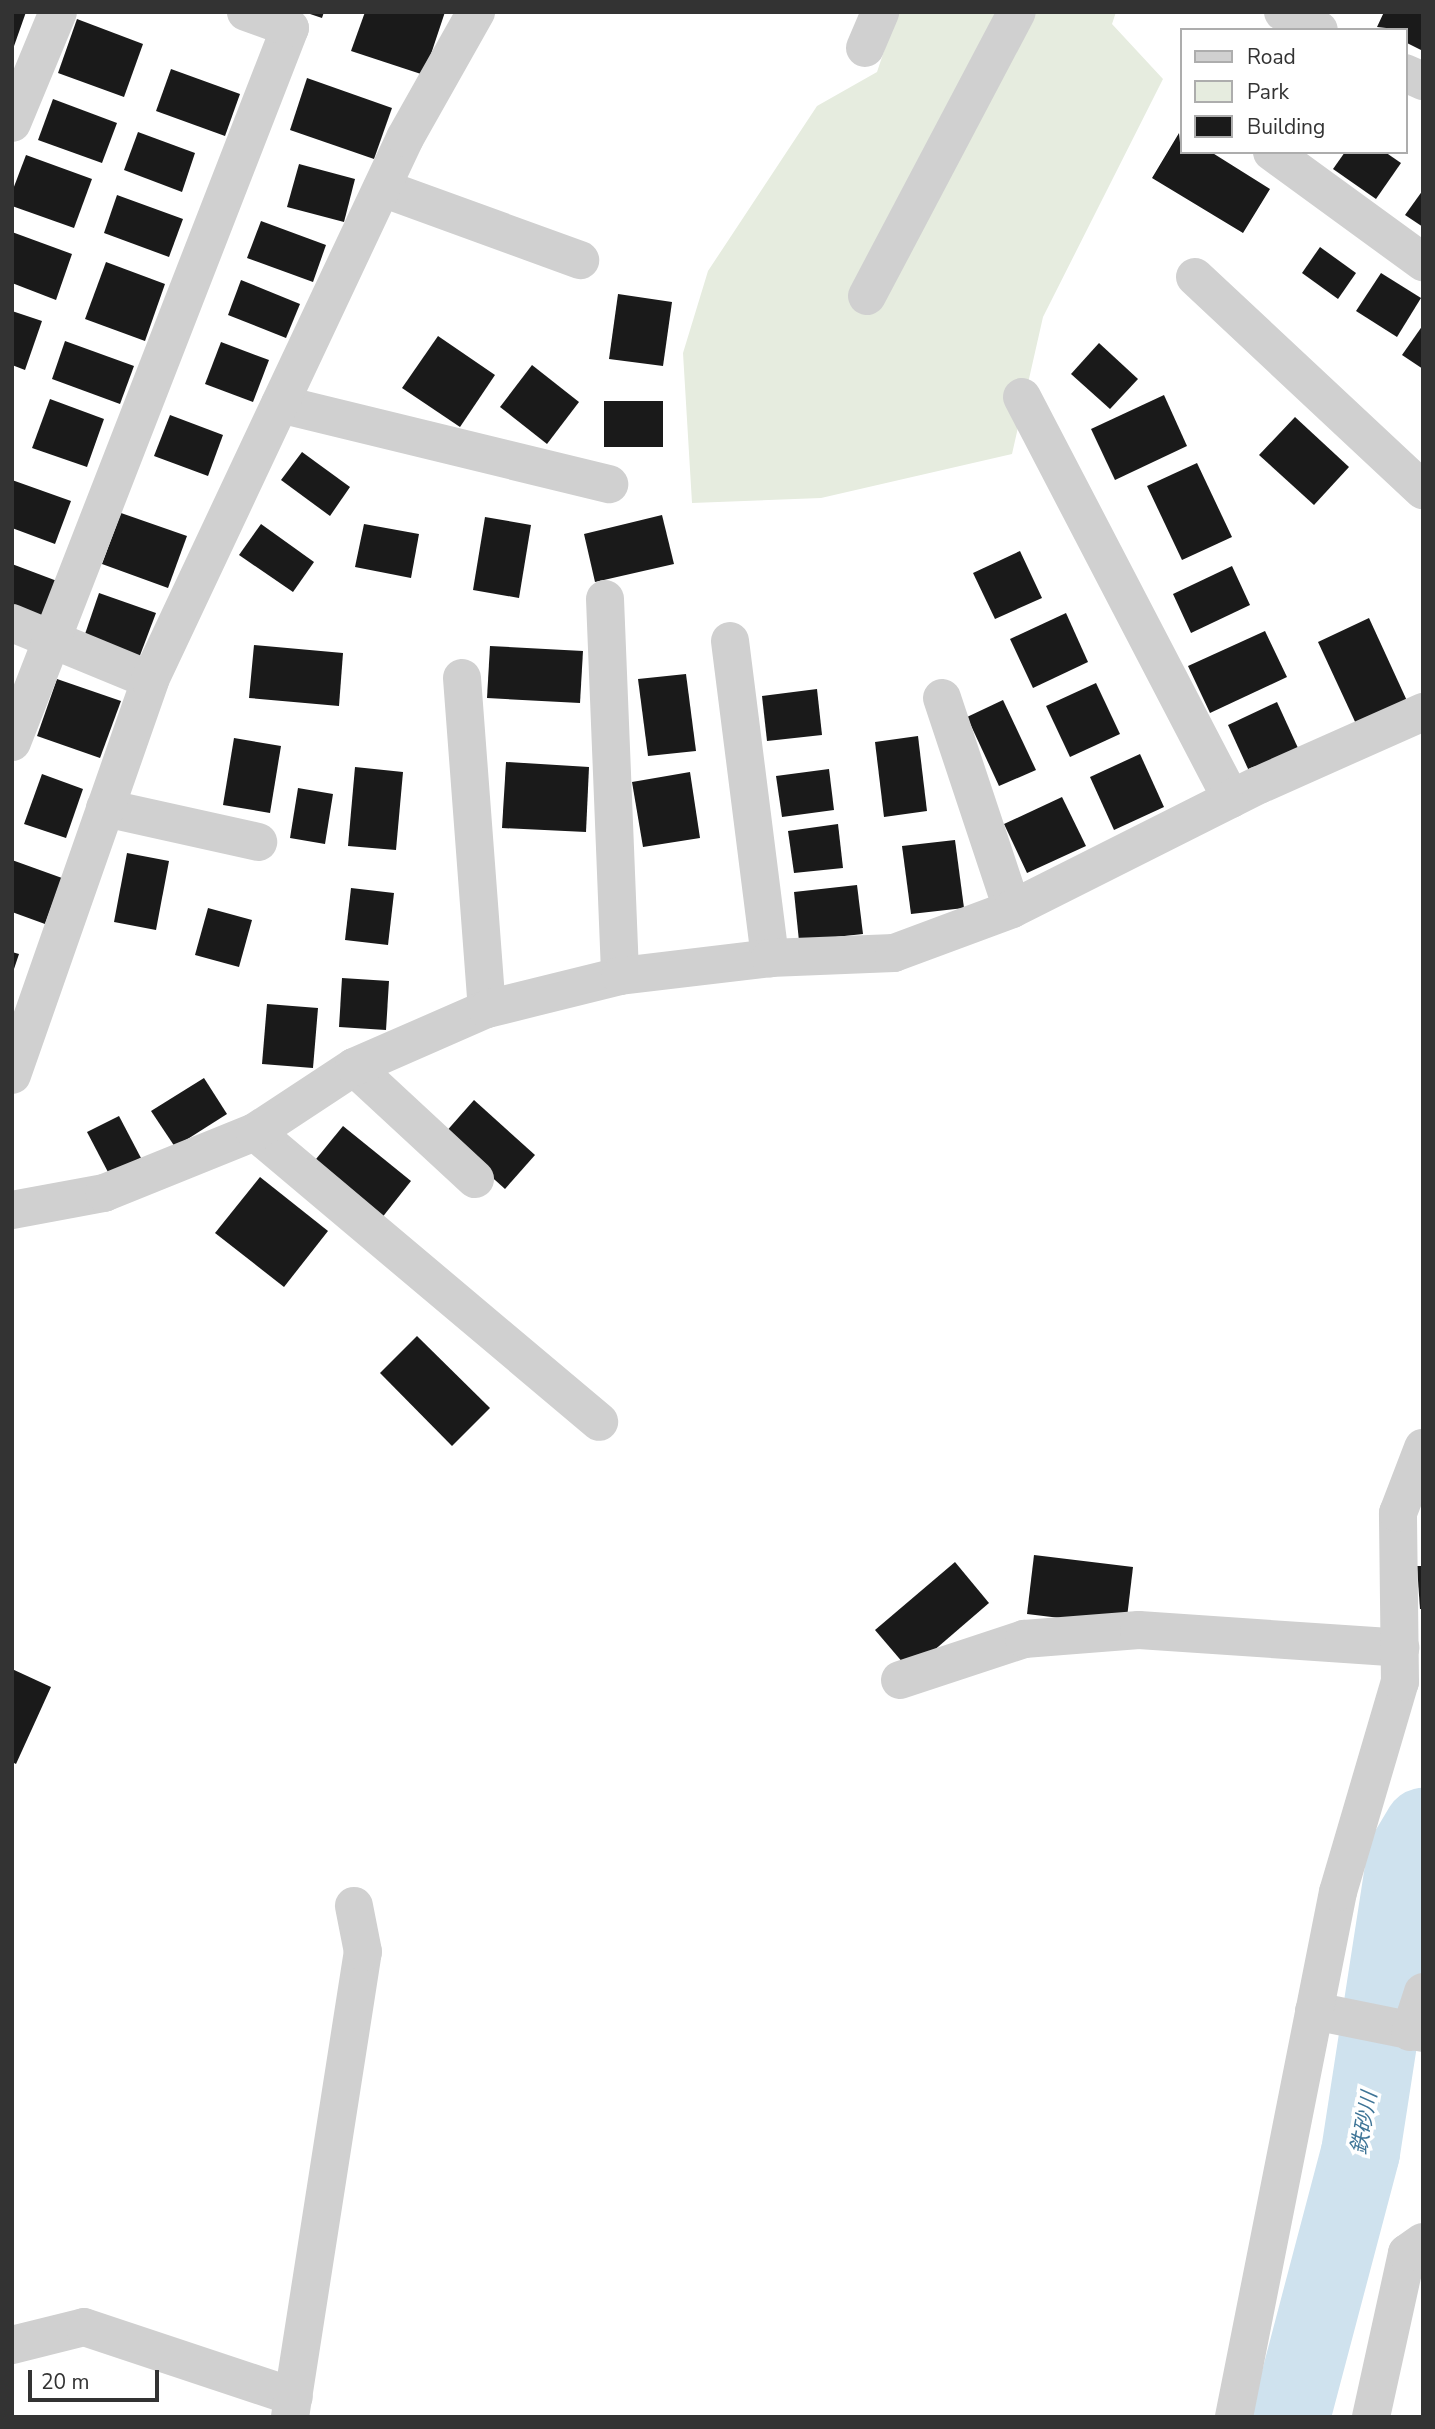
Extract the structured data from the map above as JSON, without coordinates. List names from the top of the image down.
{
  "water": ["鉄砂川"],
  "legend": ["Road", "Park", "Building"],
  "scale_bar": "20 m"
}
